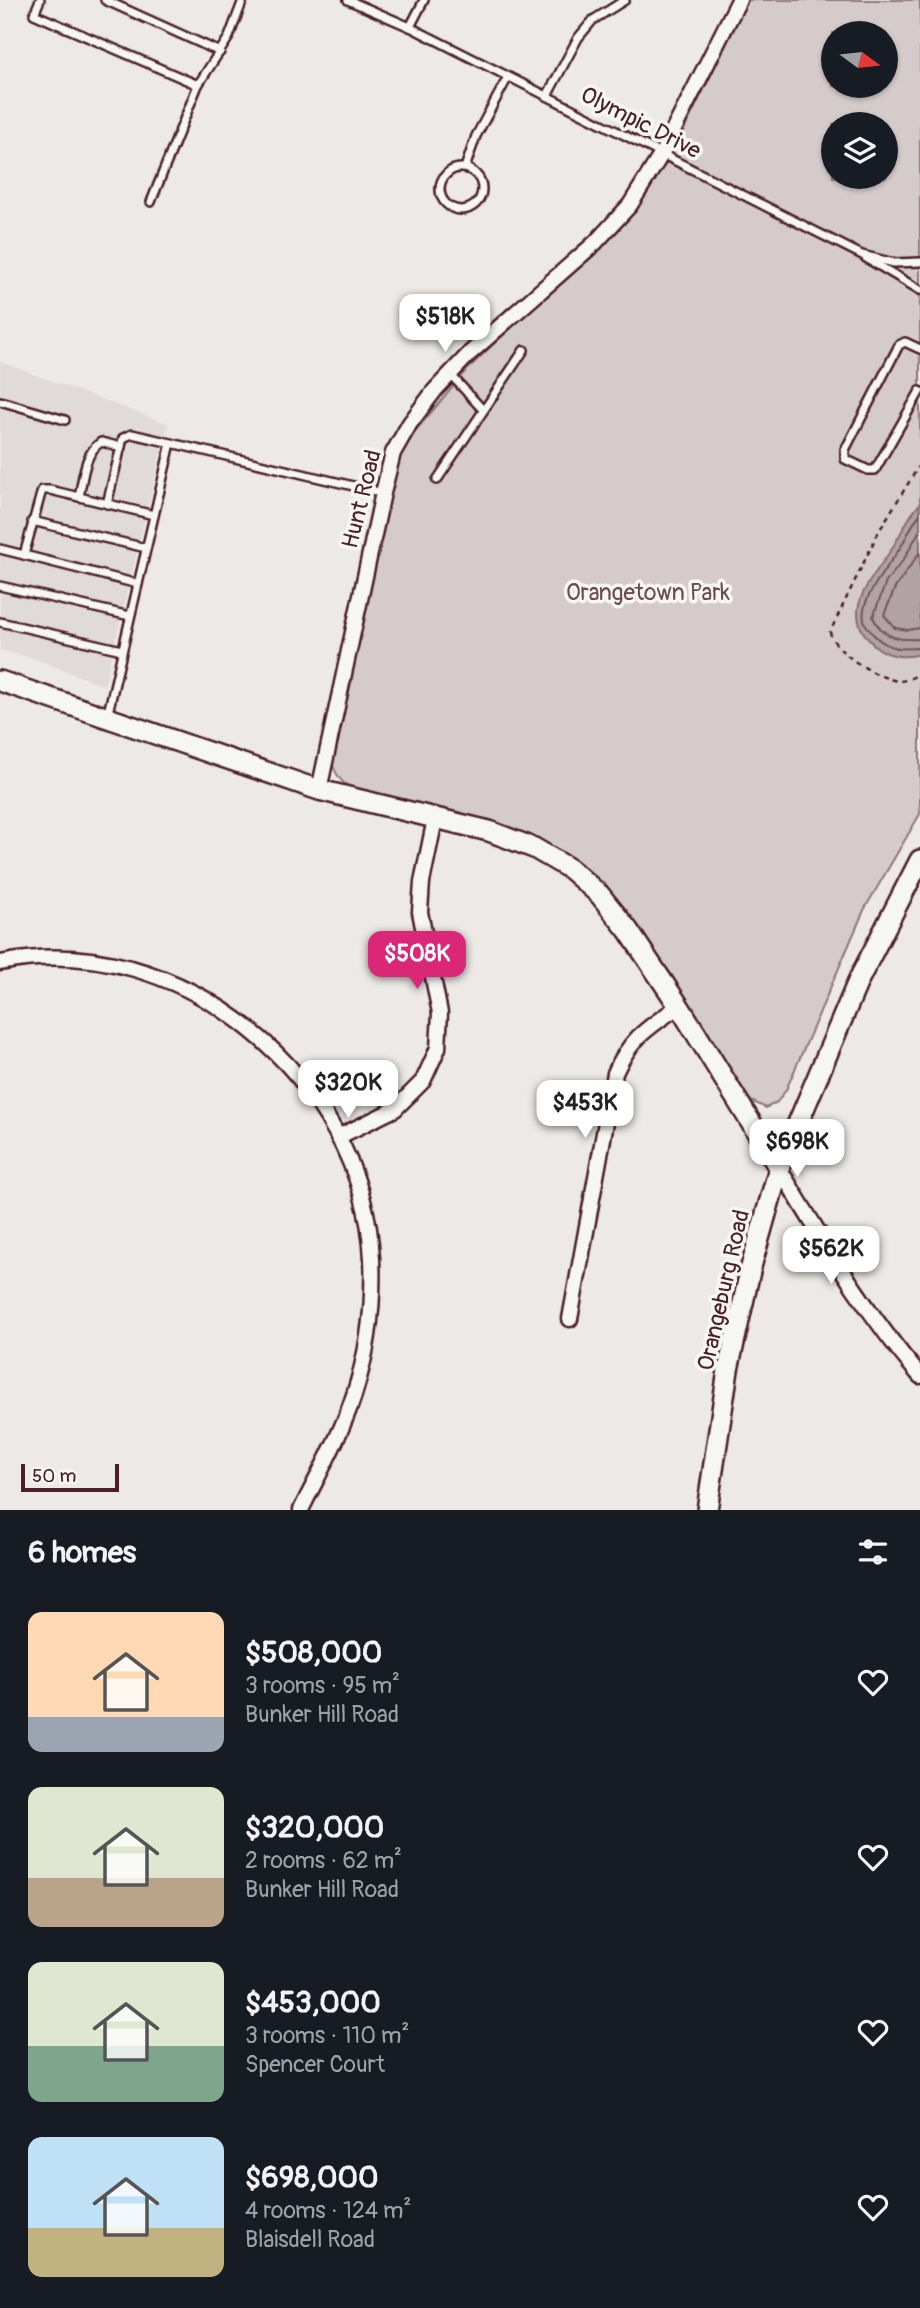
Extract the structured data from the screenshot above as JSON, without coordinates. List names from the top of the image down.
{
  "streets": {
    "street": ["Hunt Road", "Orangeburg Road"],
    "lane": ["Olympic Drive"]
  },
  "crossings": [
    ["Olympic Drive", "Hunt Road"]
  ],
  "parks": ["Orangetown Park"],
  "scale_bar": "50 m",
  "north": "right",
  "page": {
    "price": [
      "$518K",
      "$508K",
      "$320K",
      "$453K",
      "$698K",
      "$562K"
    ],
    "scale": "50 m",
    "heading": "6 homes",
    "list": [
      {
        "name": "$508,000",
        "note": "3 rooms · 95 m² · Bunker Hill Road"
      },
      {
        "name": "$320,000",
        "note": "2 rooms · 62 m² · Bunker Hill Road"
      },
      {
        "name": "$453,000",
        "note": "3 rooms · 110 m² · Spencer Court"
      },
      {
        "name": "$698,000",
        "note": "4 rooms · 124 m² · Blaisdell Road"
      }
    ]
  }
}
